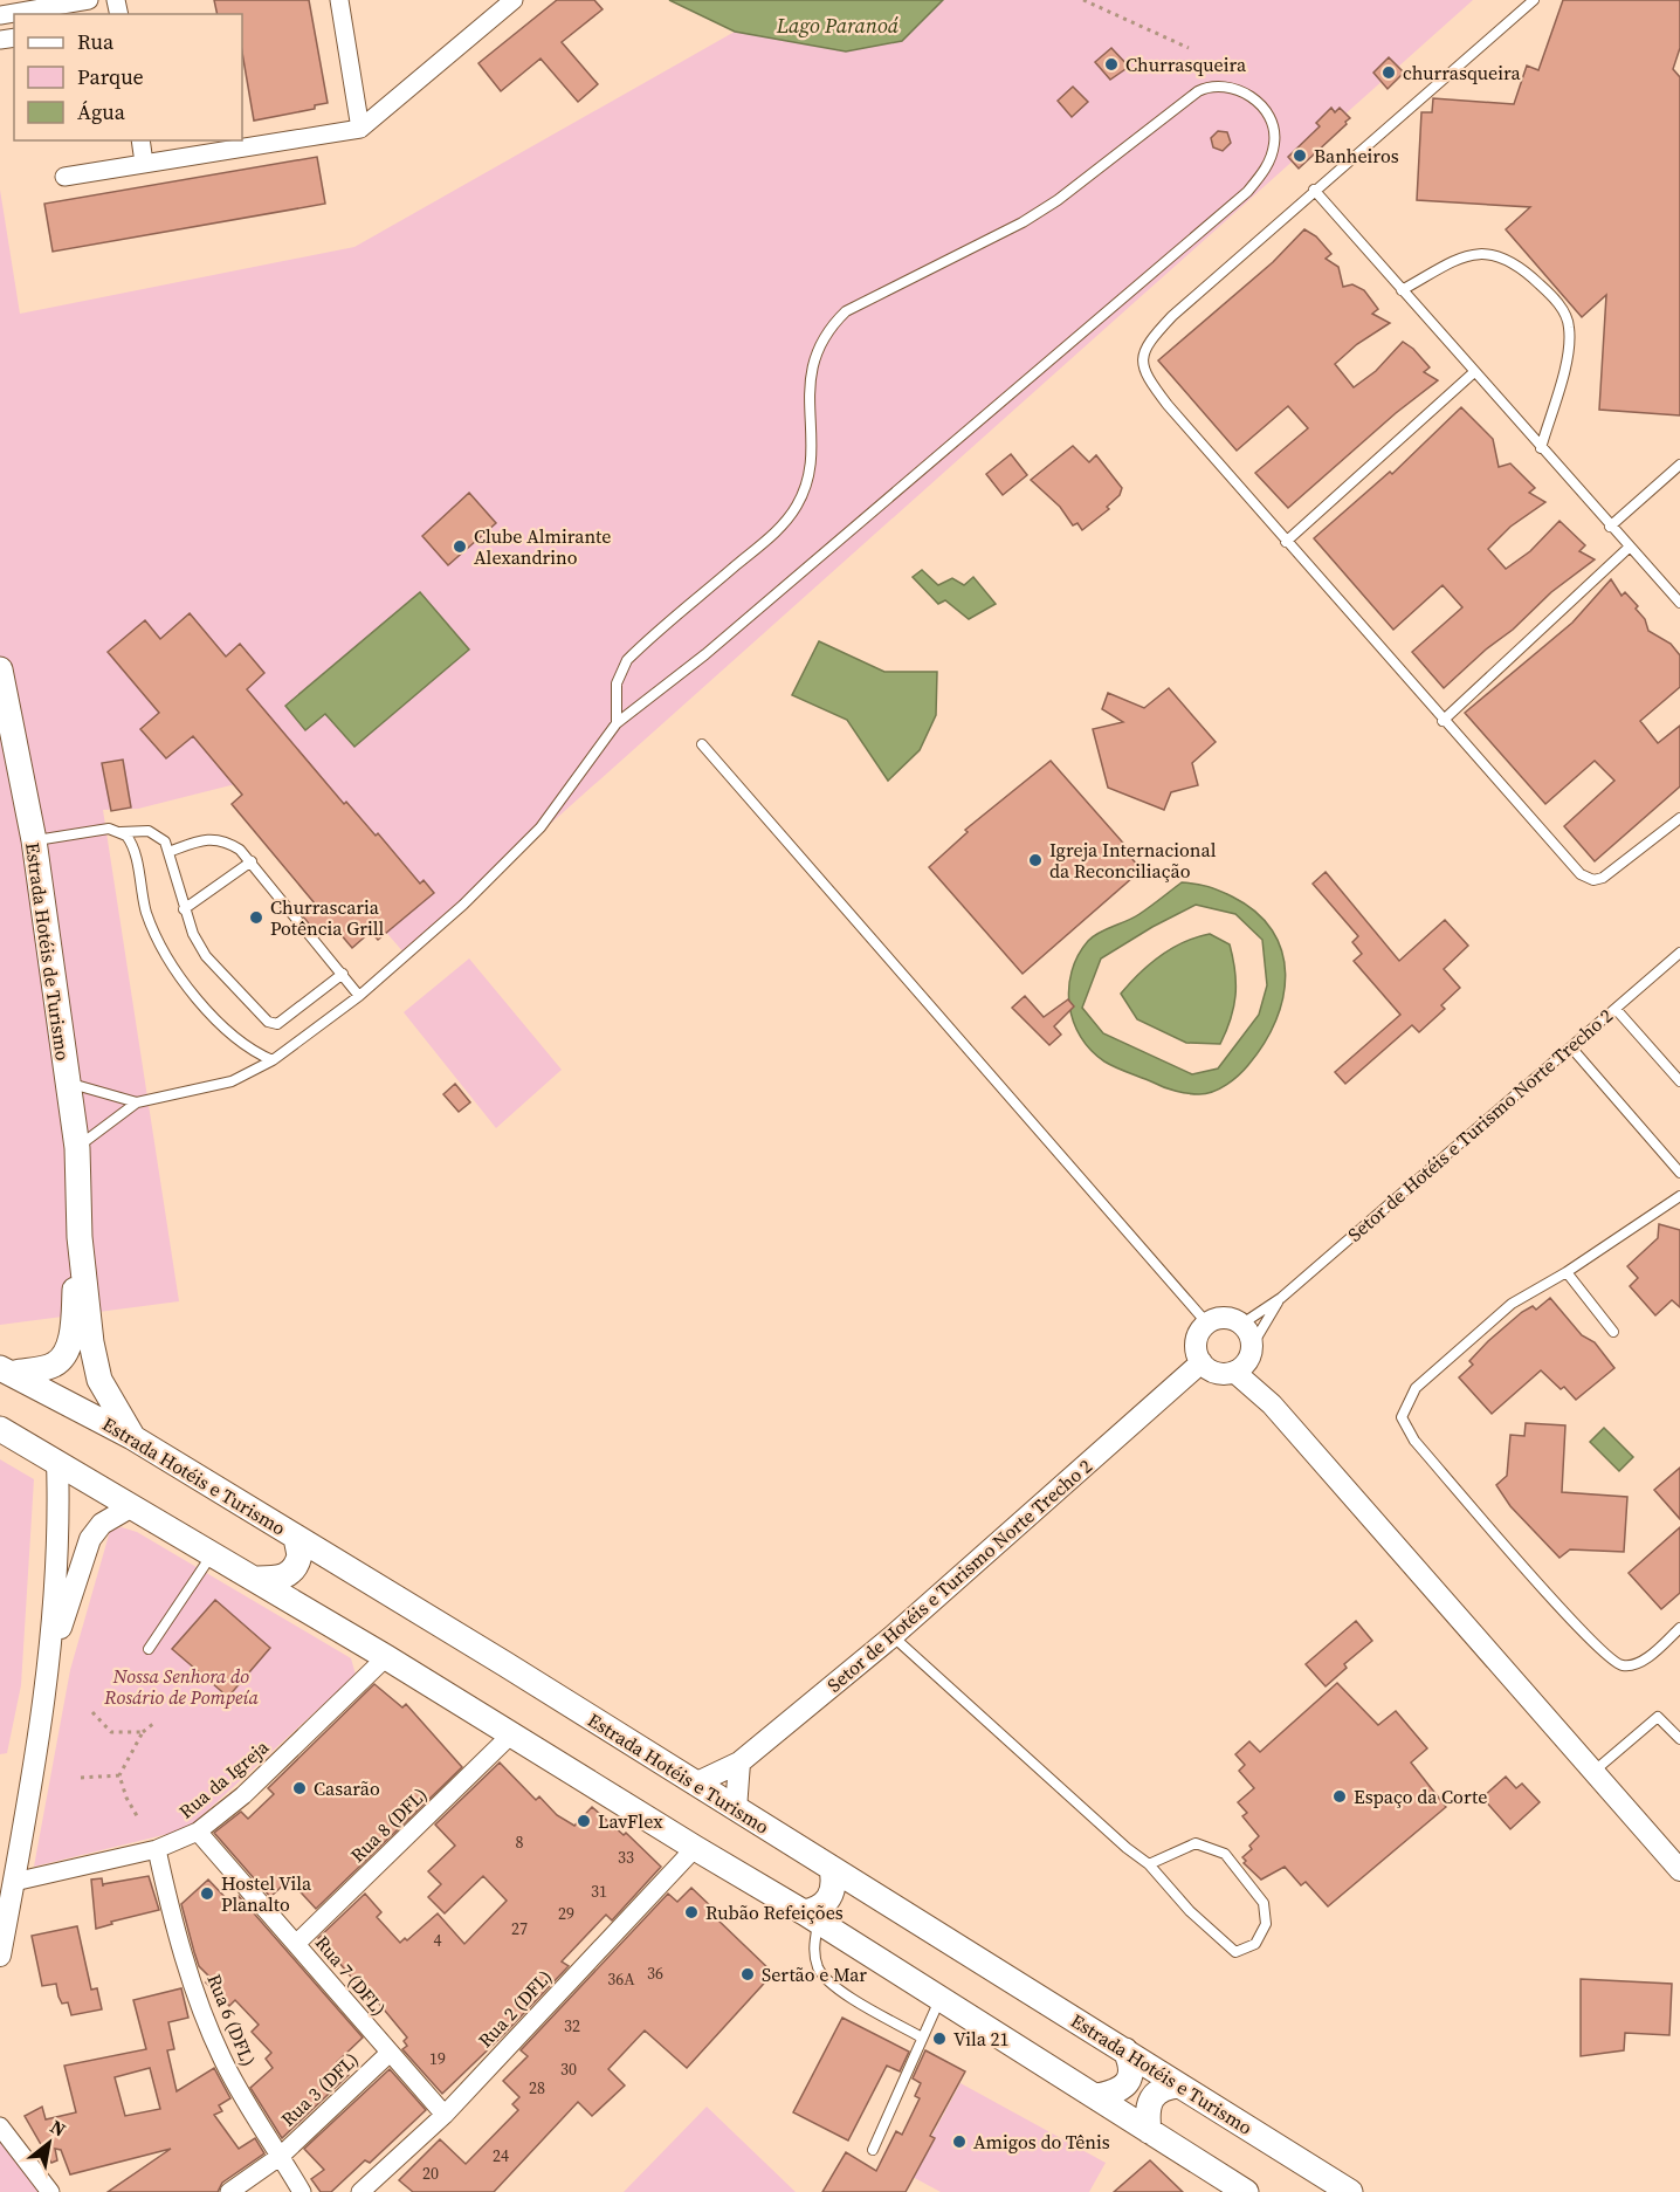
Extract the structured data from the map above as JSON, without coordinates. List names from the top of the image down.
{
  "streets": {
    "main road": ["Estrada Hotéis de Turismo", "Estrada Hotéis e Turismo"],
    "street": [
      "Setor de Hotéis e Turismo Norte Trecho 2",
      "Rua da Igreja",
      "Rua 8 (DFL)",
      "Rua 7 (DFL)",
      "Rua 2 (DFL)",
      "Rua 6 (DFL)",
      "Rua 3 (DFL)"
    ]
  },
  "crossings": [
    ["Estrada Hotéis de Turismo", "Estrada Hotéis e Turismo"],
    ["Setor de Hotéis e Turismo Norte Trecho 2", "Estrada Hotéis e Turismo"],
    ["Rua da Igreja", "Rua 7 (DFL)"],
    ["Rua da Igreja", "Rua 6 (DFL)"],
    ["Rua 8 (DFL)", "Rua 7 (DFL)"],
    ["Rua 7 (DFL)", "Rua 2 (DFL)"],
    ["Rua 7 (DFL)", "Rua 3 (DFL)"],
    ["Rua 6 (DFL)", "Rua 3 (DFL)"]
  ],
  "water": ["Lago Paranoá"],
  "parks": ["Nossa Senhora do Rosário de Pompeía"],
  "places": [
    "Churrasqueira",
    "churrasqueira",
    "Banheiros",
    "Clube Almirante Alexandrino",
    "Igreja Internacional da Reconciliação",
    "Churrascaria Potência Grill",
    "Casarão",
    "Espaço da Corte",
    "LavFlex",
    "Hostel Vila Planalto",
    "Rubão Refeições",
    "Sertão e Mar",
    "Vila 21",
    "Amigos do Tênis"
  ],
  "house_numbers": [
    "8",
    "33",
    "31",
    "29",
    "27",
    "4",
    "36",
    "36A",
    "32",
    "19",
    "30",
    "28",
    "24",
    "20"
  ],
  "legend": ["Rua", "Parque", "Água"],
  "north": "top right"
}
